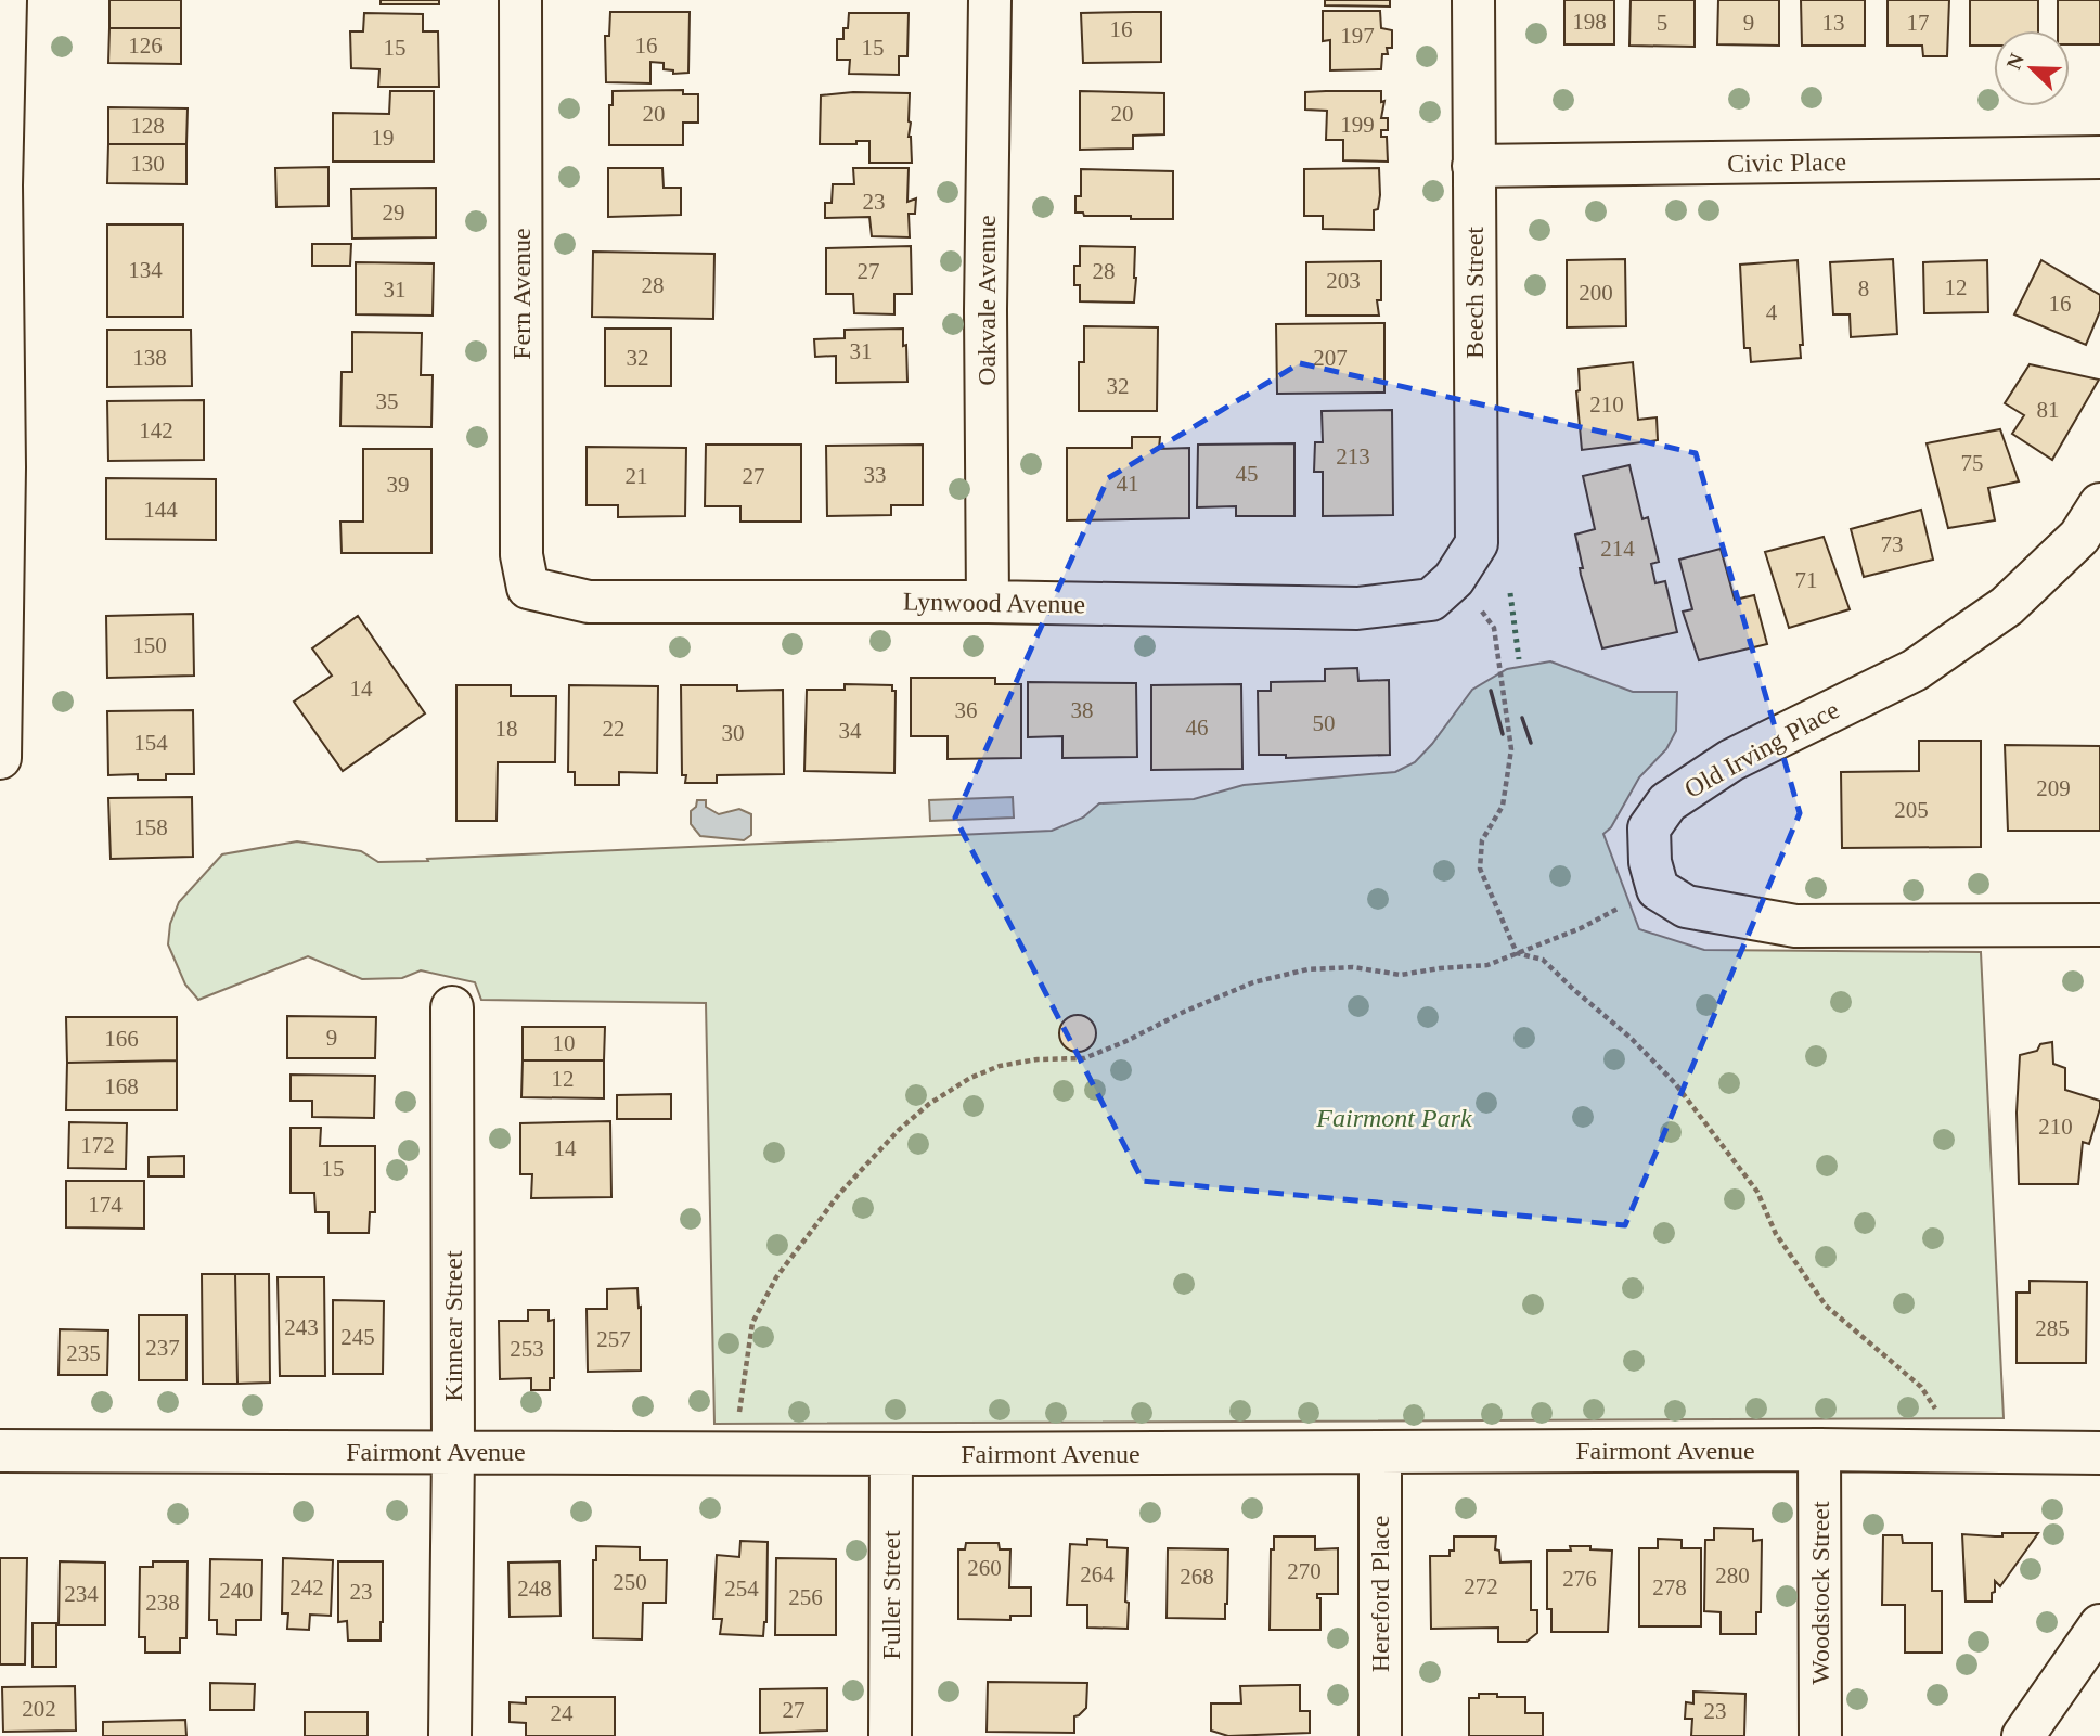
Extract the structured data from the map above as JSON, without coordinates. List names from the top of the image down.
{
  "streets": {
    "street": [
      "Civic Place",
      "Beech Street",
      "Fern Avenue",
      "Oakvale Avenue",
      "Lynwood Avenue",
      "Old Irving Place",
      "Kinnear Street",
      "Fairmont Avenue",
      "Woodstock Street",
      "Hereford Place",
      "Fuller Street"
    ]
  },
  "crossings": [
    ["Civic Place", "Beech Street"],
    ["Beech Street", "Lynwood Avenue"],
    ["Fern Avenue", "Lynwood Avenue"],
    ["Oakvale Avenue", "Lynwood Avenue"],
    ["Kinnear Street", "Fairmont Avenue"],
    ["Fairmont Avenue", "Woodstock Street"],
    ["Fairmont Avenue", "Hereford Place"],
    ["Fairmont Avenue", "Fuller Street"]
  ],
  "parks": ["Fairmont Park"],
  "house_numbers": [
    "198",
    "5",
    "9",
    "13",
    "17",
    "16",
    "197",
    "126",
    "16",
    "15",
    "15",
    "20",
    "20",
    "199",
    "128",
    "19",
    "130",
    "23",
    "29",
    "134",
    "27",
    "28",
    "203",
    "28",
    "12",
    "8",
    "31",
    "200",
    "16",
    "4",
    "31",
    "138",
    "32",
    "207",
    "32",
    "35",
    "210",
    "81",
    "142",
    "213",
    "75",
    "45",
    "33",
    "21",
    "27",
    "41",
    "39",
    "144",
    "73",
    "214",
    "71",
    "150",
    "14",
    "36",
    "38",
    "50",
    "46",
    "18",
    "22",
    "34",
    "30",
    "154",
    "209",
    "205",
    "158",
    "9",
    "166",
    "10",
    "12",
    "168",
    "210",
    "172",
    "14",
    "15",
    "174",
    "243",
    "285",
    "245",
    "257",
    "237",
    "253",
    "235",
    "260",
    "270",
    "264",
    "280",
    "268",
    "276",
    "250",
    "272",
    "242",
    "278",
    "248",
    "254",
    "240",
    "23",
    "234",
    "256",
    "238",
    "202",
    "27",
    "23",
    "24"
  ],
  "north": "top left"
}
